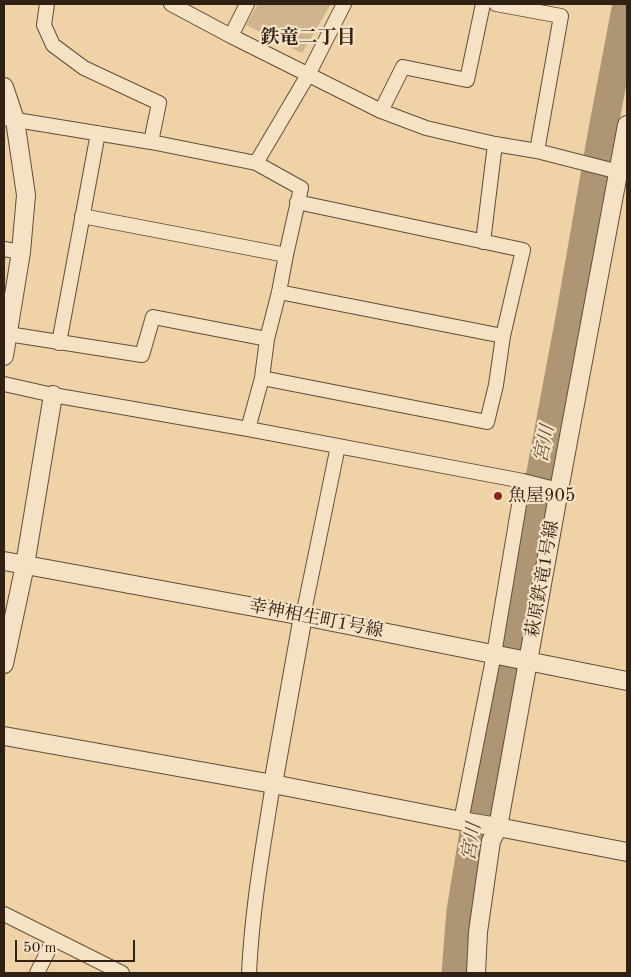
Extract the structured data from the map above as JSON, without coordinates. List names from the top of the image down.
{
  "streets": {
    "street": ["萩原鉄竜1号線", "幸神相生町1号線"]
  },
  "crossings": [
    ["萩原鉄竜1号線", "幸神相生町1号線"]
  ],
  "districts": ["鉄竜二丁目"],
  "water": ["宮川"],
  "places": ["魚屋905"],
  "scale_bar": "50 m"
}
